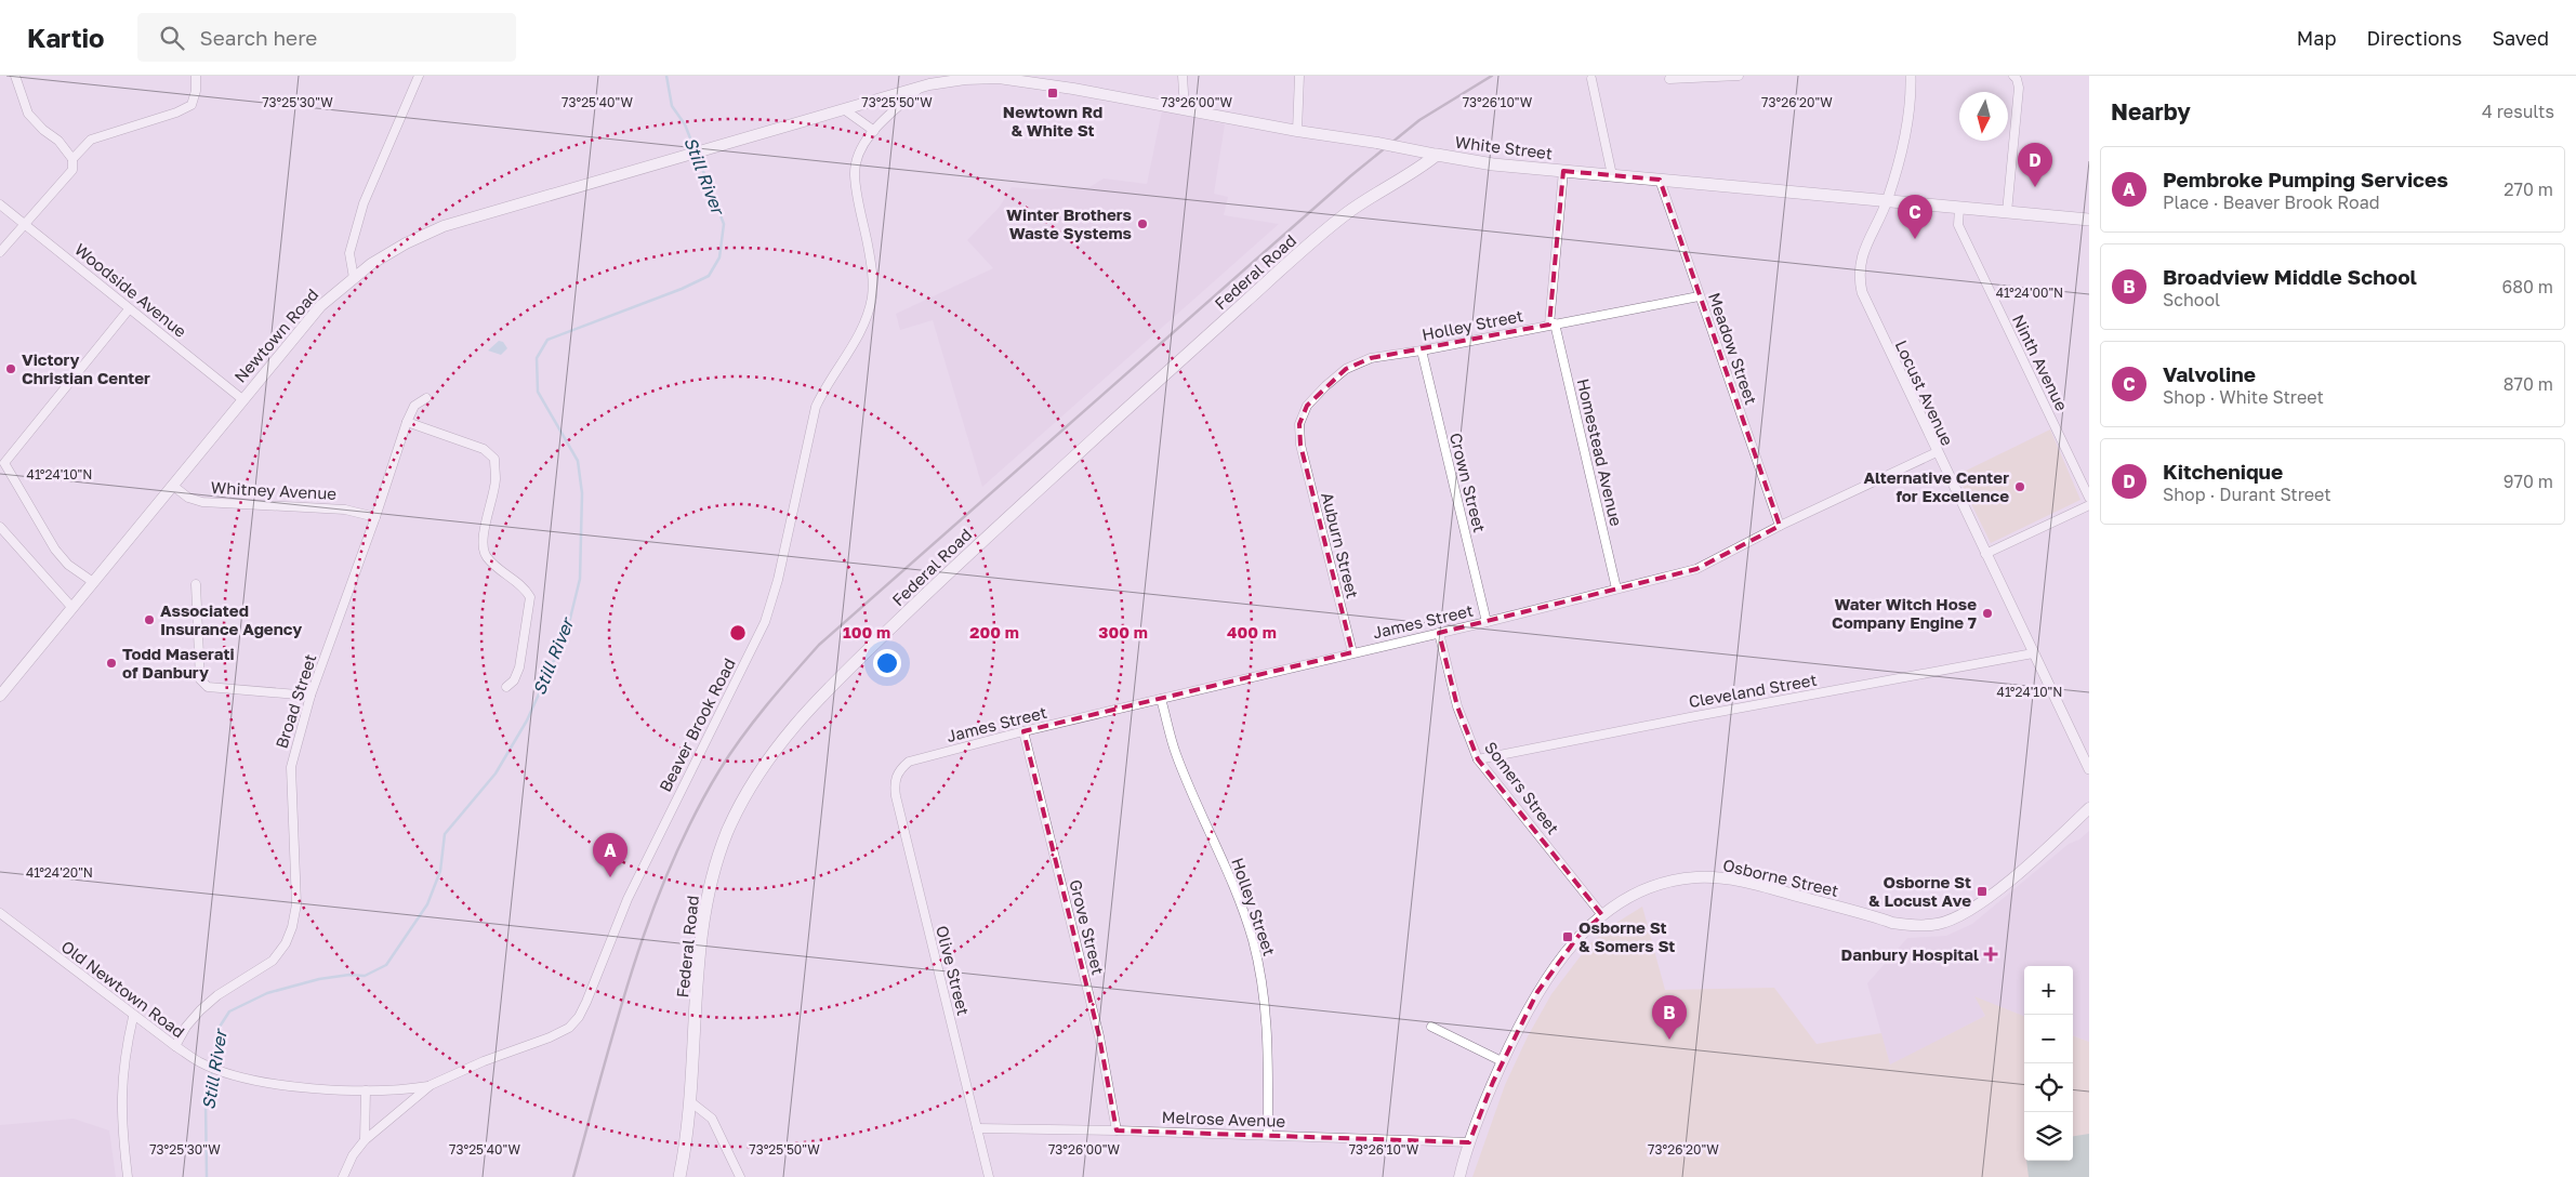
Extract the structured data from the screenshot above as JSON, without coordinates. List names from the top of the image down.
{
  "streets": {
    "main road": [
      "White Street",
      "Federal Road",
      "Newtown Road",
      "Osborne Street"
    ],
    "street": [
      "Woodside Avenue",
      "Holley Street",
      "Meadow Street",
      "Ninth Avenue",
      "Locust Avenue",
      "Homestead Avenue",
      "Crown Street",
      "Whitney Avenue",
      "Auburn Street",
      "James Street",
      "Cleveland Street",
      "Broad Street",
      "Beaver Brook Road",
      "Somers Street",
      "Grove Street",
      "Olive Street",
      "Old Newtown Road",
      "Melrose Avenue"
    ]
  },
  "crossings": [
    ["White Street", "Federal Road"],
    ["White Street", "Newtown Road"],
    ["White Street", "Meadow Street"],
    ["White Street", "Ninth Avenue"],
    ["White Street", "Locust Avenue"],
    ["White Street", "Homestead Avenue"],
    ["White Street", "Beaver Brook Road"],
    ["Woodside Avenue", "Newtown Road"],
    ["Holley Street", "Meadow Street"],
    ["Holley Street", "Homestead Avenue"],
    ["Holley Street", "Crown Street"],
    ["Holley Street", "Auburn Street"],
    ["Holley Street", "James Street"],
    ["Holley Street", "Melrose Avenue"],
    ["Newtown Road", "Whitney Avenue"],
    ["Newtown Road", "Beaver Brook Road"],
    ["Meadow Street", "James Street"],
    ["Locust Avenue", "James Street"],
    ["Locust Avenue", "Cleveland Street"],
    ["Homestead Avenue", "James Street"],
    ["Crown Street", "James Street"],
    ["Whitney Avenue", "Broad Street"],
    ["Auburn Street", "James Street"],
    ["James Street", "Somers Street"],
    ["James Street", "Grove Street"],
    ["James Street", "Olive Street"],
    ["Cleveland Street", "Somers Street"],
    ["Broad Street", "Old Newtown Road"],
    ["Beaver Brook Road", "Old Newtown Road"],
    ["Somers Street", "Osborne Street"],
    ["Osborne Street", "Melrose Avenue"],
    ["Grove Street", "Melrose Avenue"],
    ["Olive Street", "Melrose Avenue"]
  ],
  "water": ["Still River"],
  "places": {
    "transit": ["Newtown Rd & White St", "Osborne St & Locust Ave", "Osborne St & Somers St"],
    "other": [
      "Winter Brothers Waste Systems",
      "Victory Christian Center",
      "Alternative Center for Excellence",
      "Water Witch Hose Company Engine 7",
      "Associated Insurance Agency",
      "Todd Maserati of Danbury"
    ],
    "health": ["Danbury Hospital"]
  },
  "north": "bottom",
  "page": {
    "header": "Kartio",
    "search": "Search here",
    "nav": ["Map", "Directions", "Saved"],
    "heading": ["Nearby", "4 results"],
    "pins": [
      "D",
      "C",
      "A",
      "B"
    ],
    "list": [
      {
        "mark": "A",
        "name": "Pembroke Pumping Services",
        "note": "Place · Beaver Brook Road",
        "value": "270 m"
      },
      {
        "mark": "B",
        "name": "Broadview Middle School",
        "note": "School",
        "value": "680 m"
      },
      {
        "mark": "C",
        "name": "Valvoline",
        "note": "Shop · White Street",
        "value": "870 m"
      },
      {
        "mark": "D",
        "name": "Kitchenique",
        "note": "Shop · Durant Street",
        "value": "970 m"
      }
    ],
    "map_buttons": ["+", "−"]
  },
  "coordinates": [
    "73°25'30\"W",
    "73°25'40\"W",
    "73°25'50\"W",
    "73°26'00\"W",
    "73°26'10\"W",
    "73°26'20\"W",
    "41°24'00\"N",
    "41°24'10\"N",
    "41°24'20\"N"
  ],
  "rings": [
    "100 m",
    "200 m",
    "300 m",
    "400 m"
  ]
}
